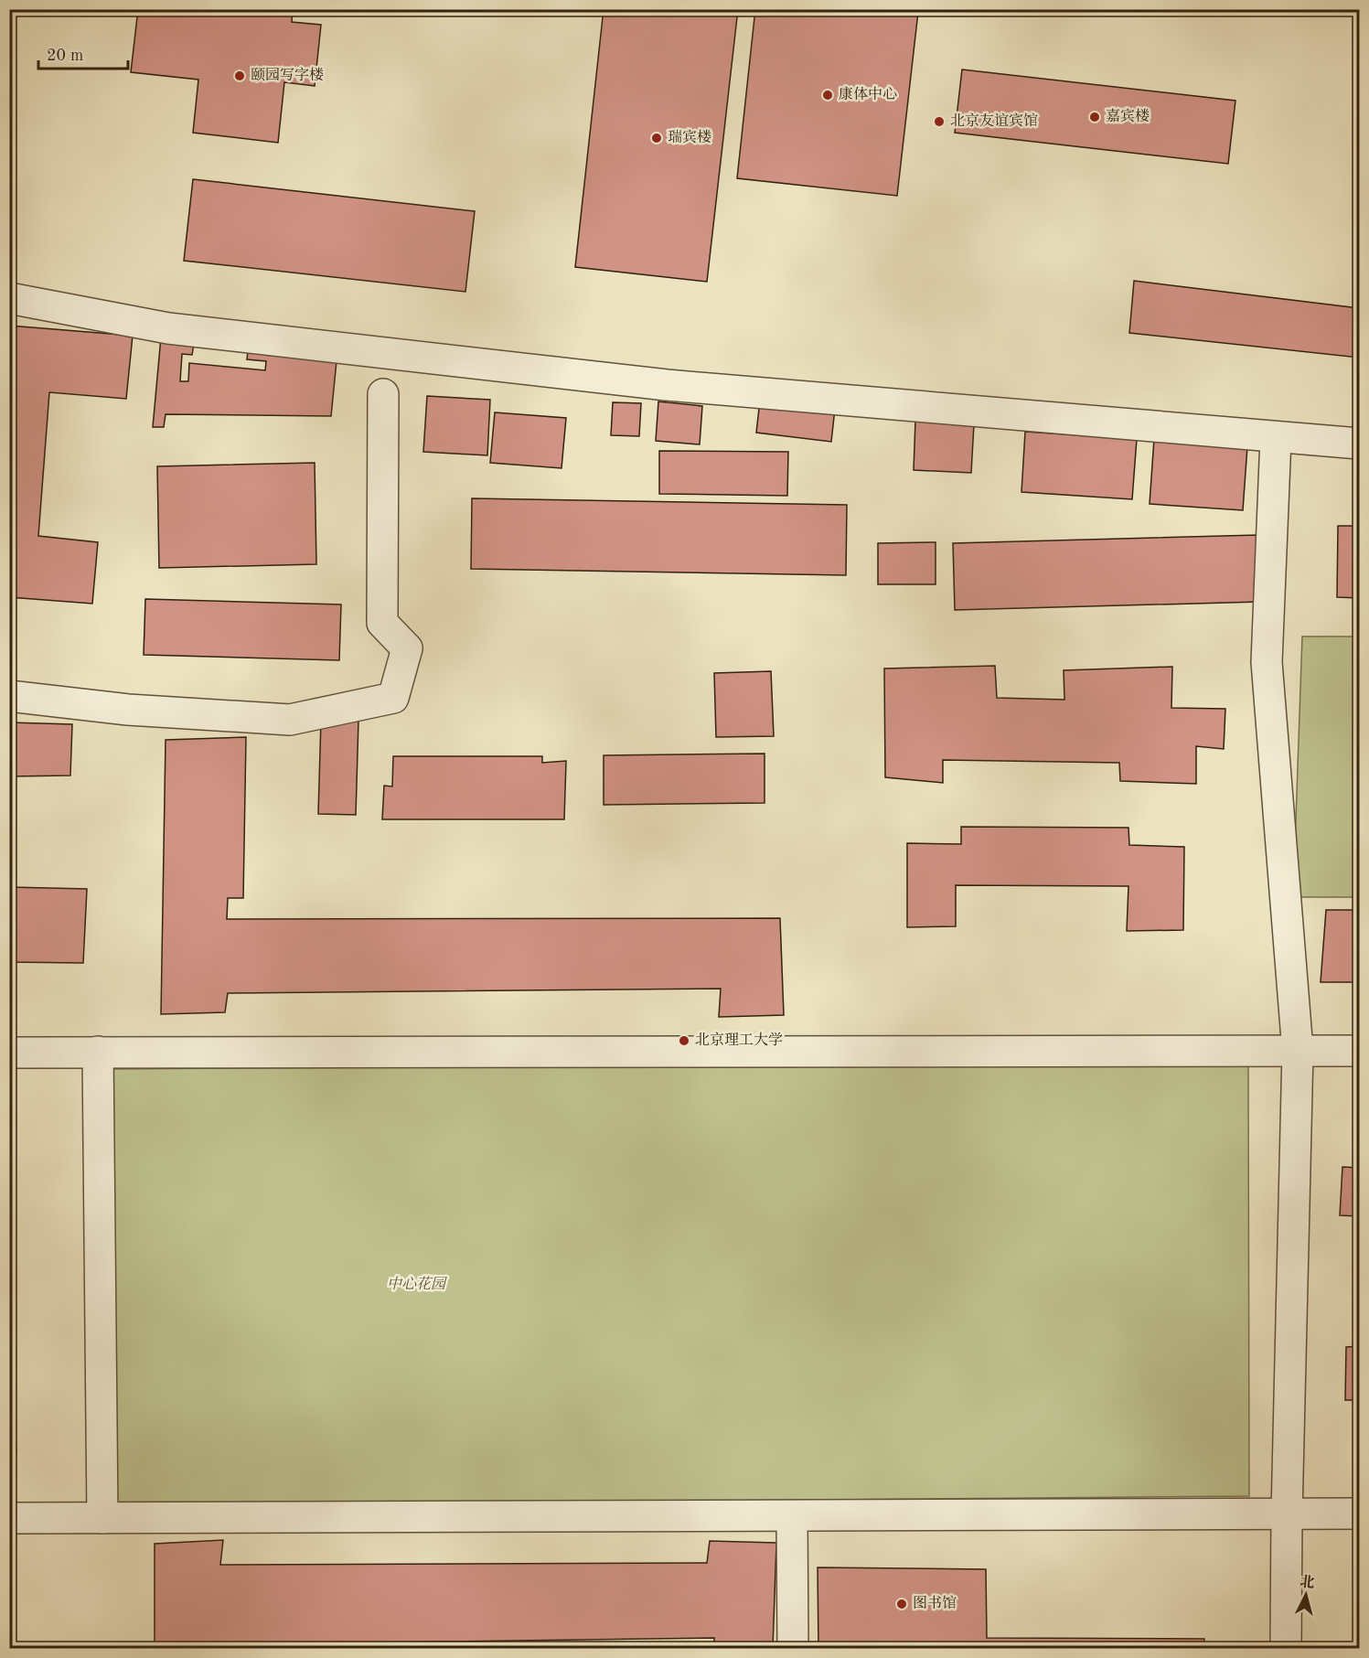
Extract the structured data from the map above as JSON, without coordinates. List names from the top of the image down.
{
  "parks": ["中心花园"],
  "places": [
    "颐园写字楼",
    "康体中心",
    "嘉宾楼",
    "北京友谊宾馆",
    "瑞宾楼",
    "北京理工大学",
    "图书馆"
  ],
  "scale_bar": "20 m",
  "north": "top"
}
